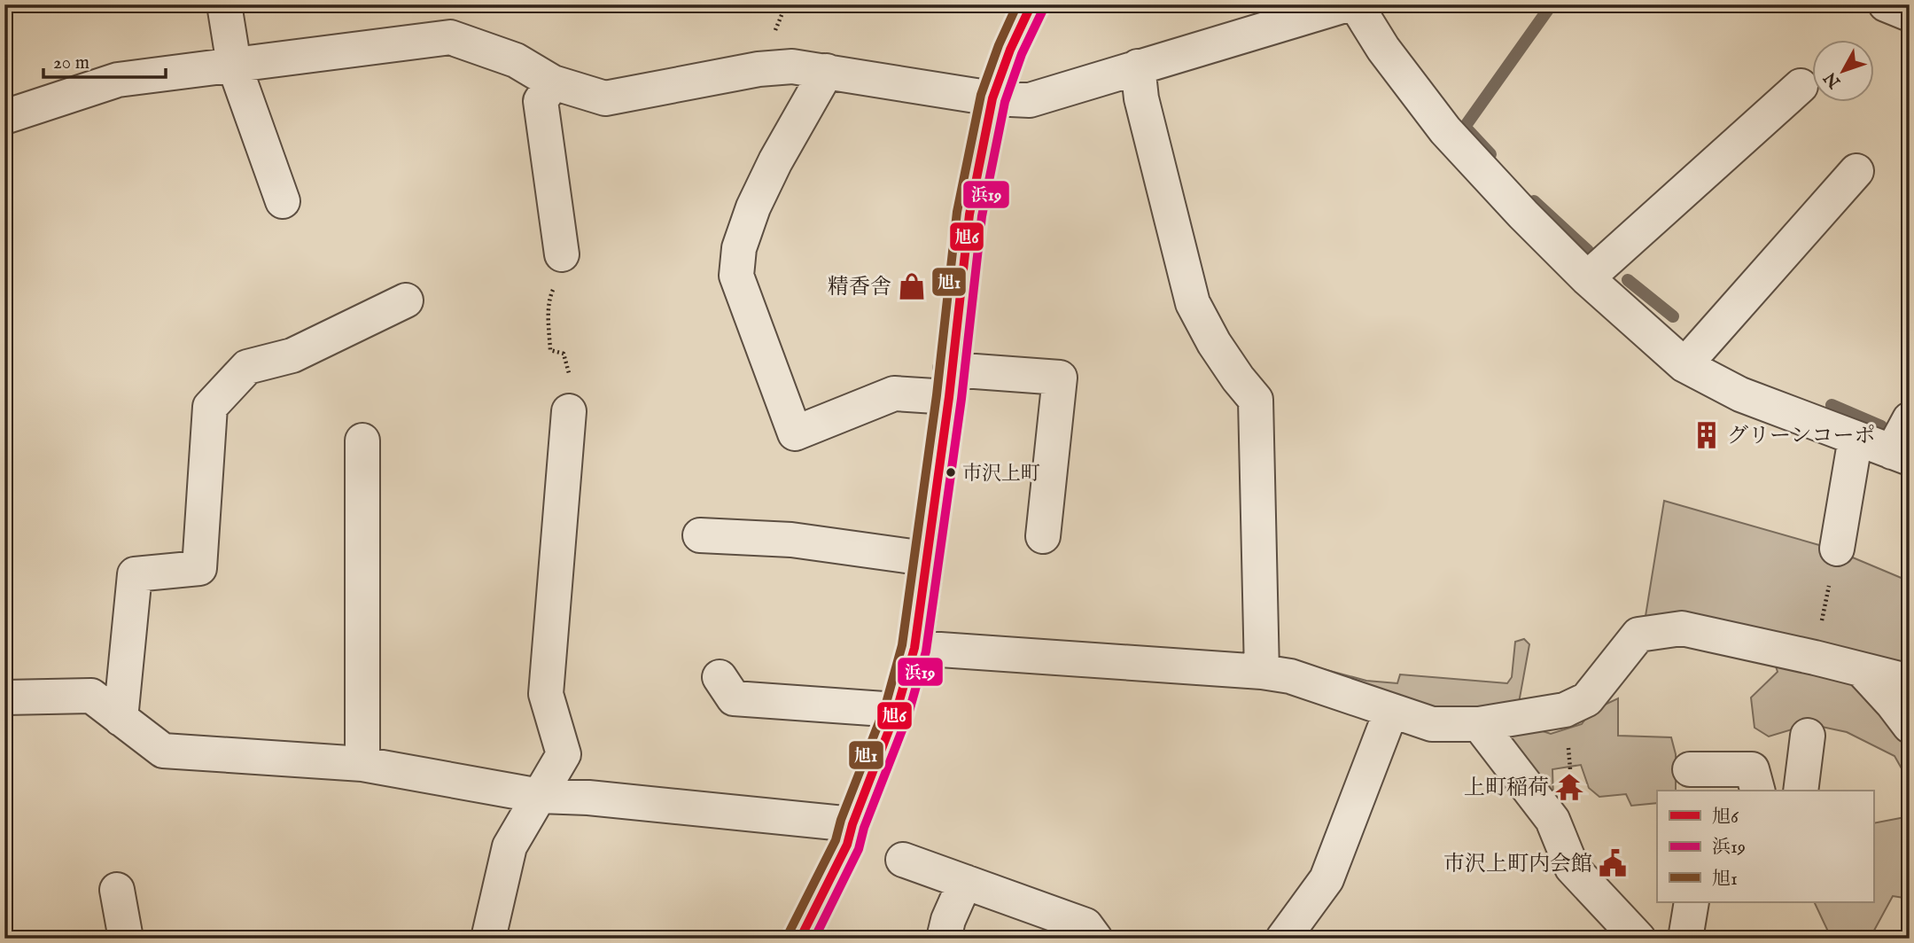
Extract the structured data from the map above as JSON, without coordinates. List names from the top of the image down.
{
  "places": {
    "shop": ["精香舎"],
    "building": ["グリーンコーポ"],
    "other": ["市沢上町"],
    "temple": ["上町稲荷"],
    "public building": ["市沢上町内会館"]
  },
  "lines": ["transit line 旭6", "transit line 旭1", "transit line 浜19"],
  "legend": ["旭6", "浜19", "旭1"],
  "scale_bar": "20 m",
  "north": "bottom left"
}
